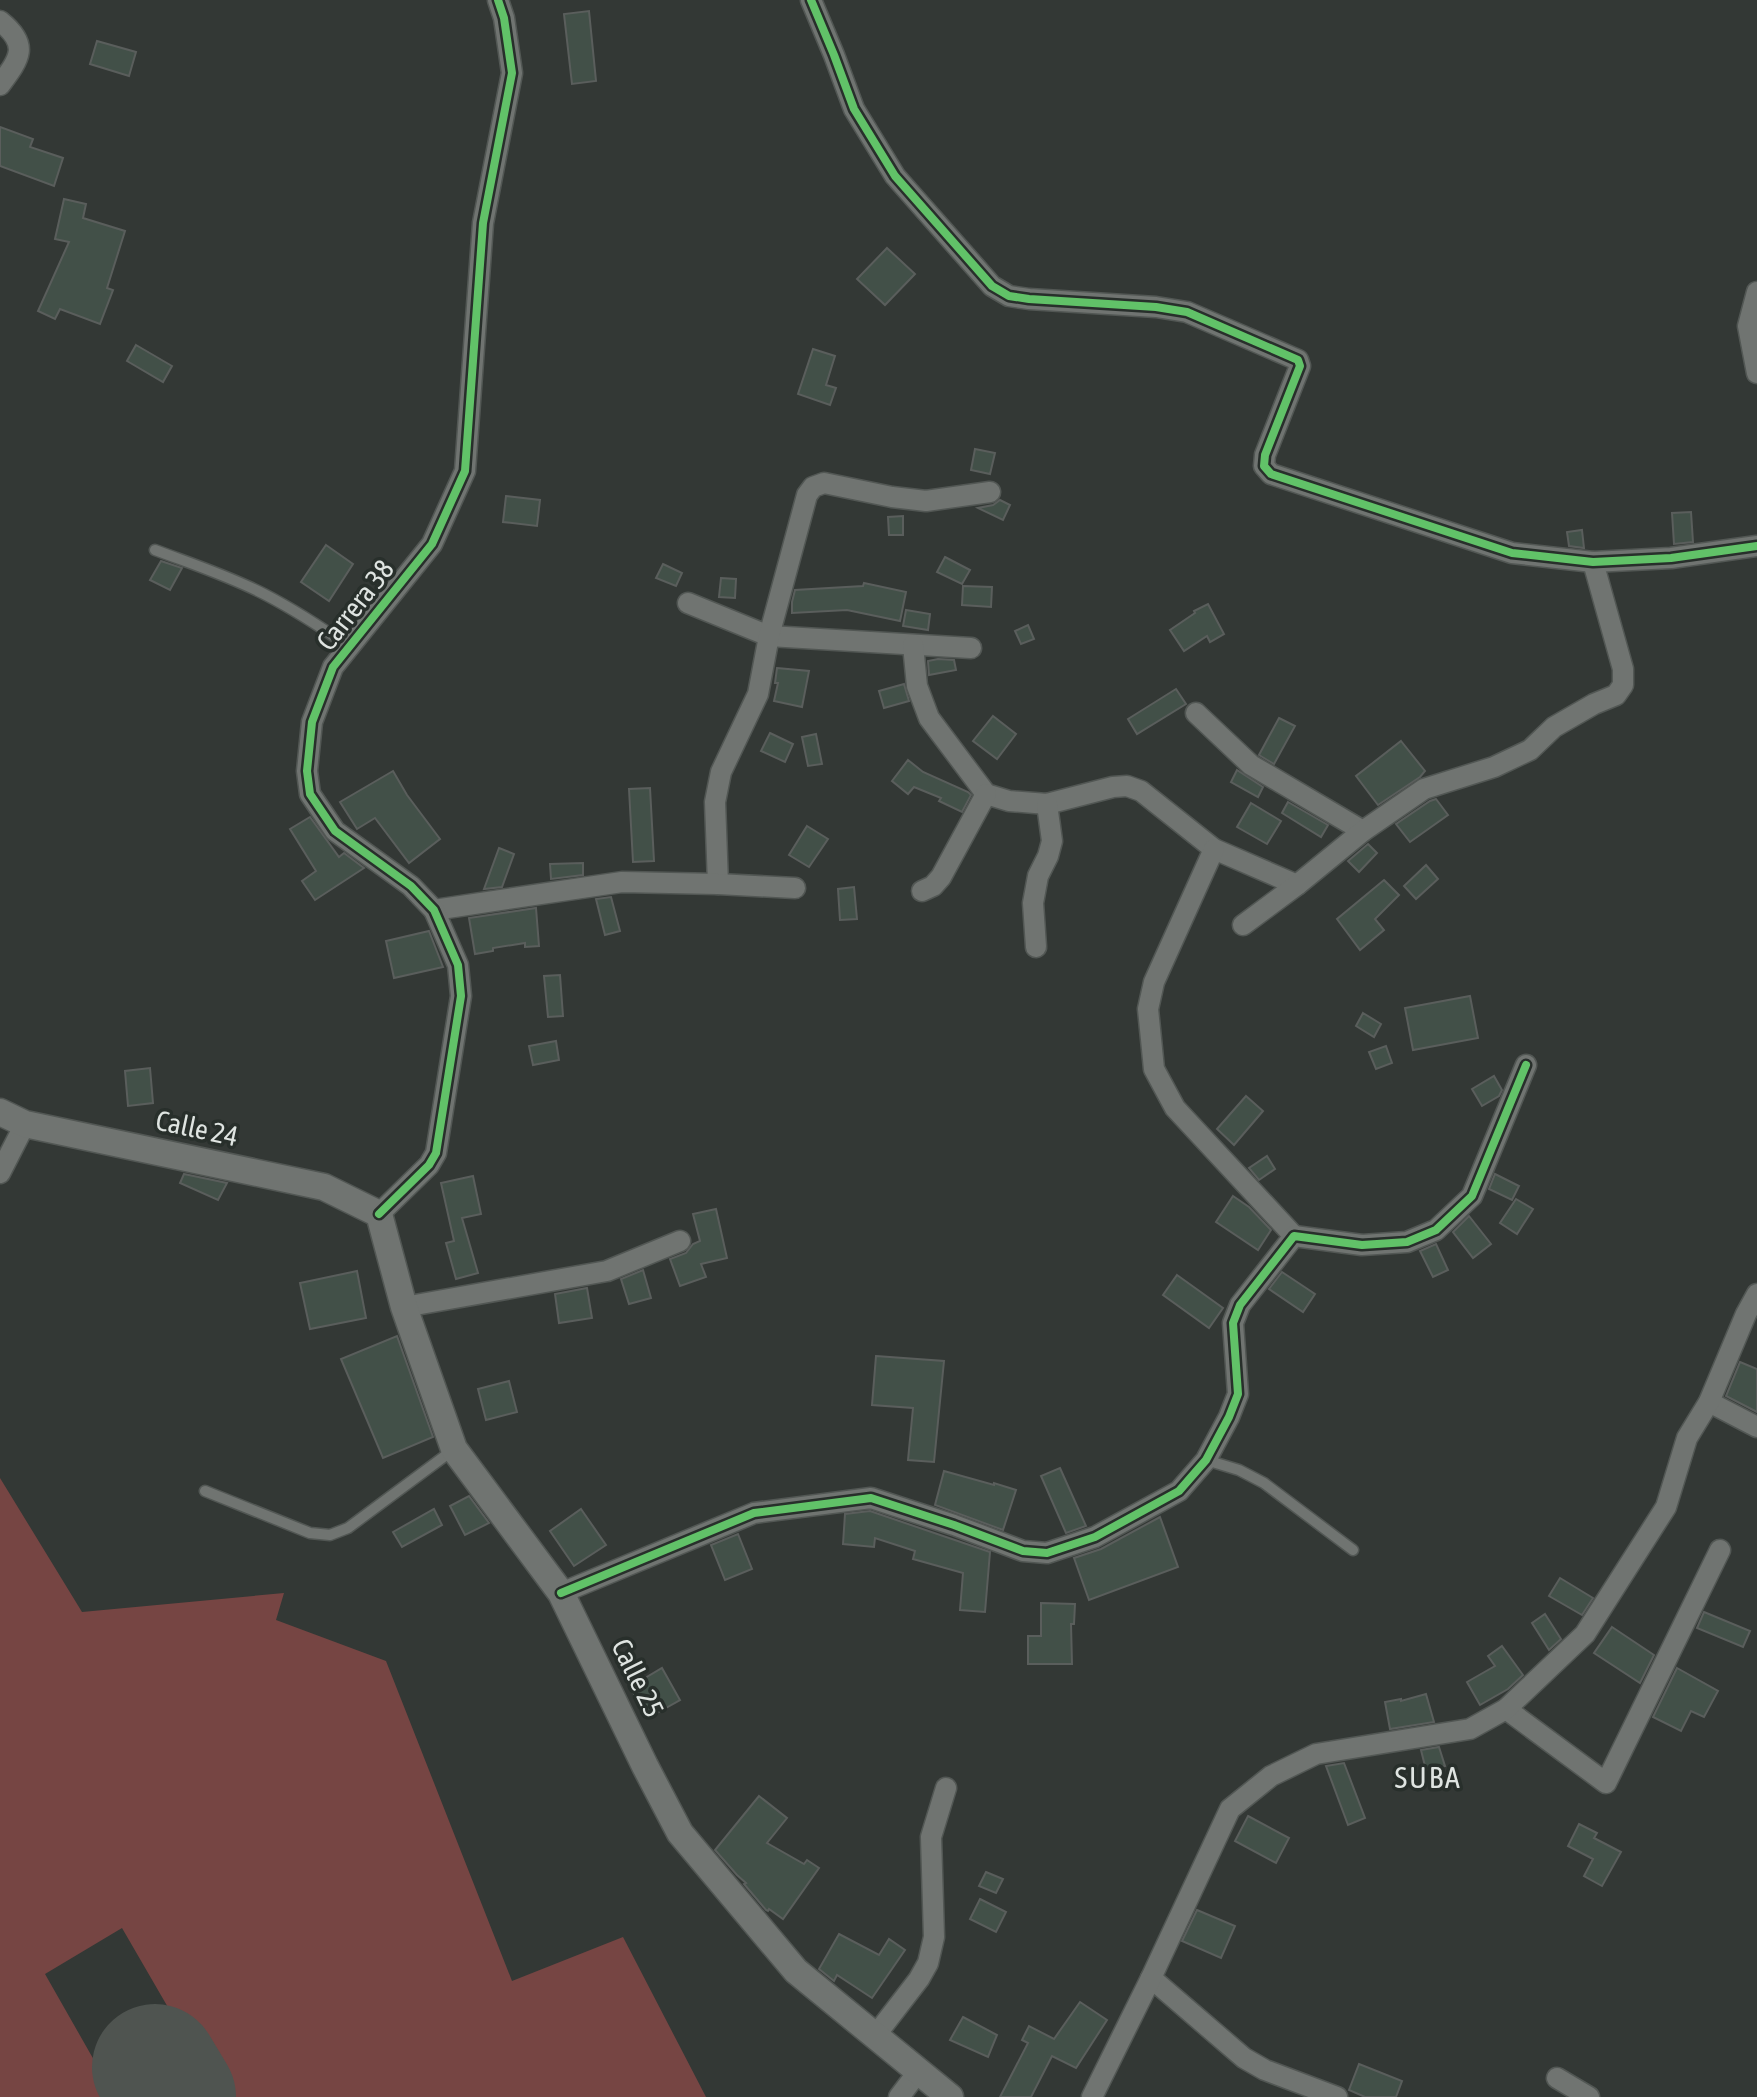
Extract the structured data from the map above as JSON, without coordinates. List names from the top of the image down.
{
  "streets": {
    "street": ["Carrera 38", "Calle 24", "Calle 25"]
  },
  "crossings": [
    ["Carrera 38", "Calle 24"],
    ["Carrera 38", "Calle 25"],
    ["Calle 24", "Calle 25"]
  ],
  "districts": ["SUBA"]
}
